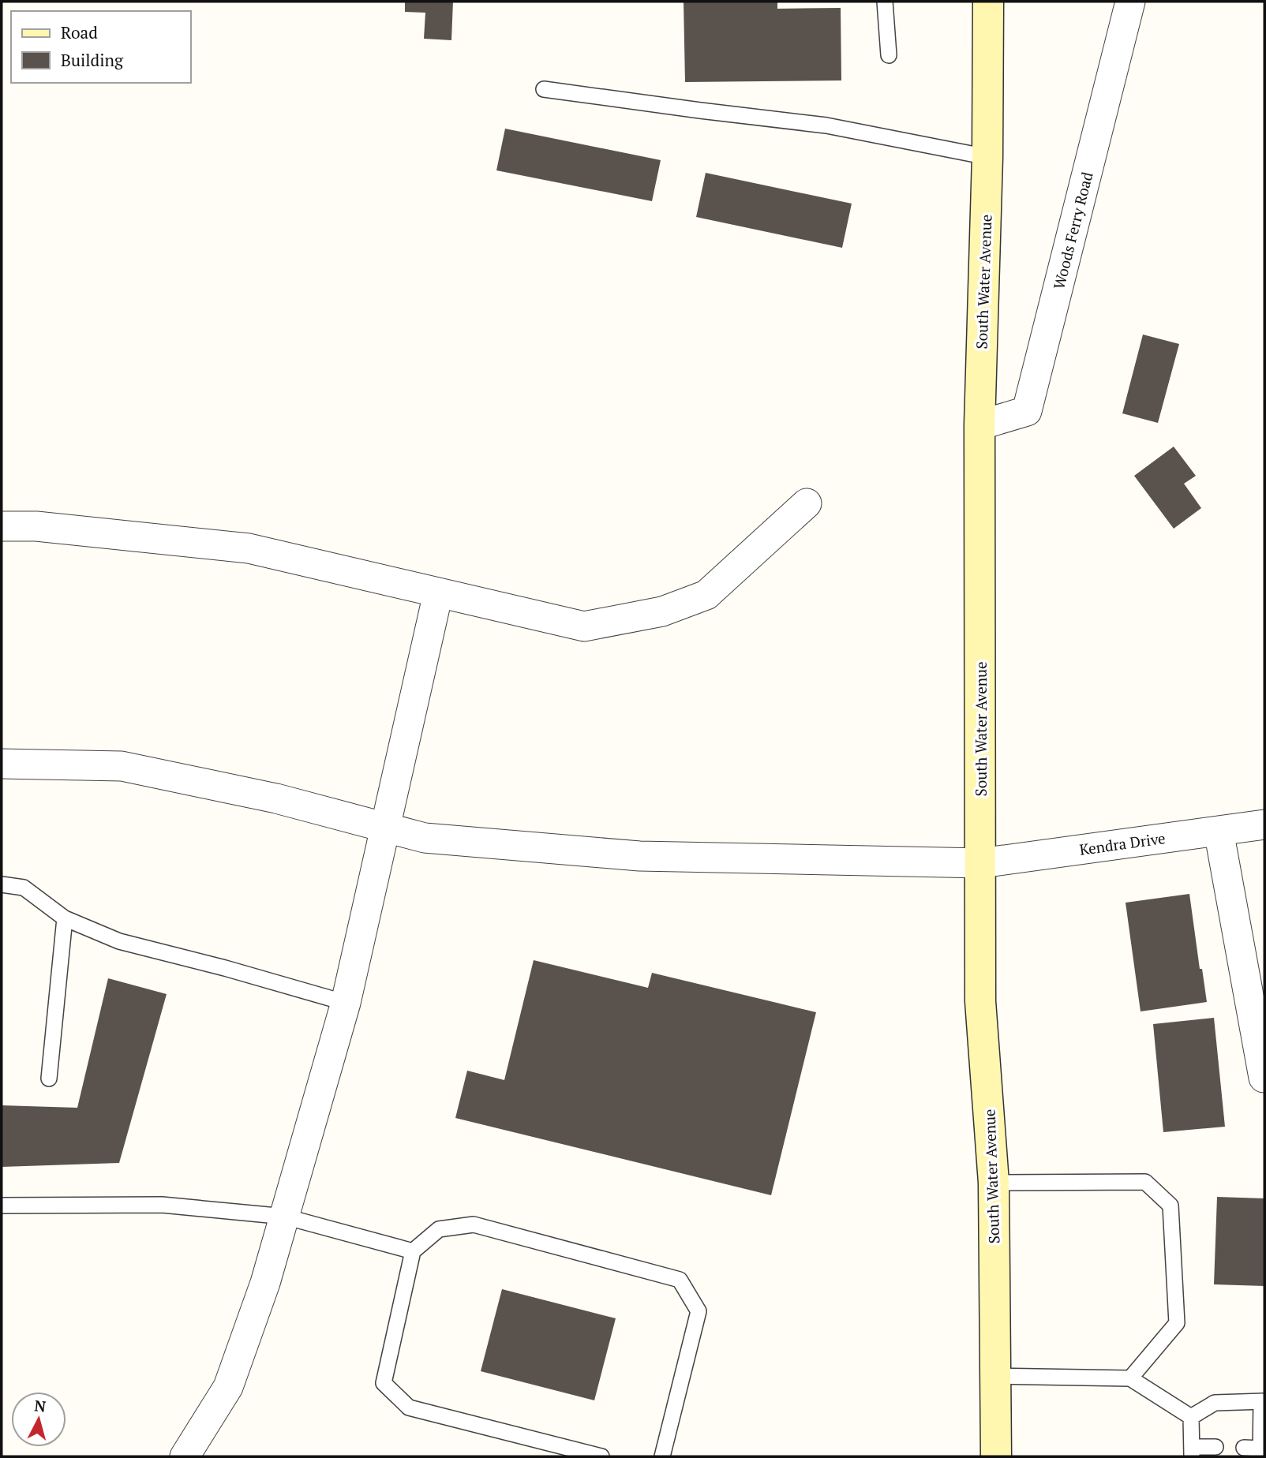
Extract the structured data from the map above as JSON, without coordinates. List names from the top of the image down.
{
  "streets": {
    "main road": ["South Water Avenue"],
    "street": ["Woods Ferry Road", "Kendra Drive"]
  },
  "crossings": [
    ["Woods Ferry Road", "South Water Avenue"],
    ["South Water Avenue", "Kendra Drive"]
  ],
  "legend": ["Road", "Building"],
  "north": "top"
}
